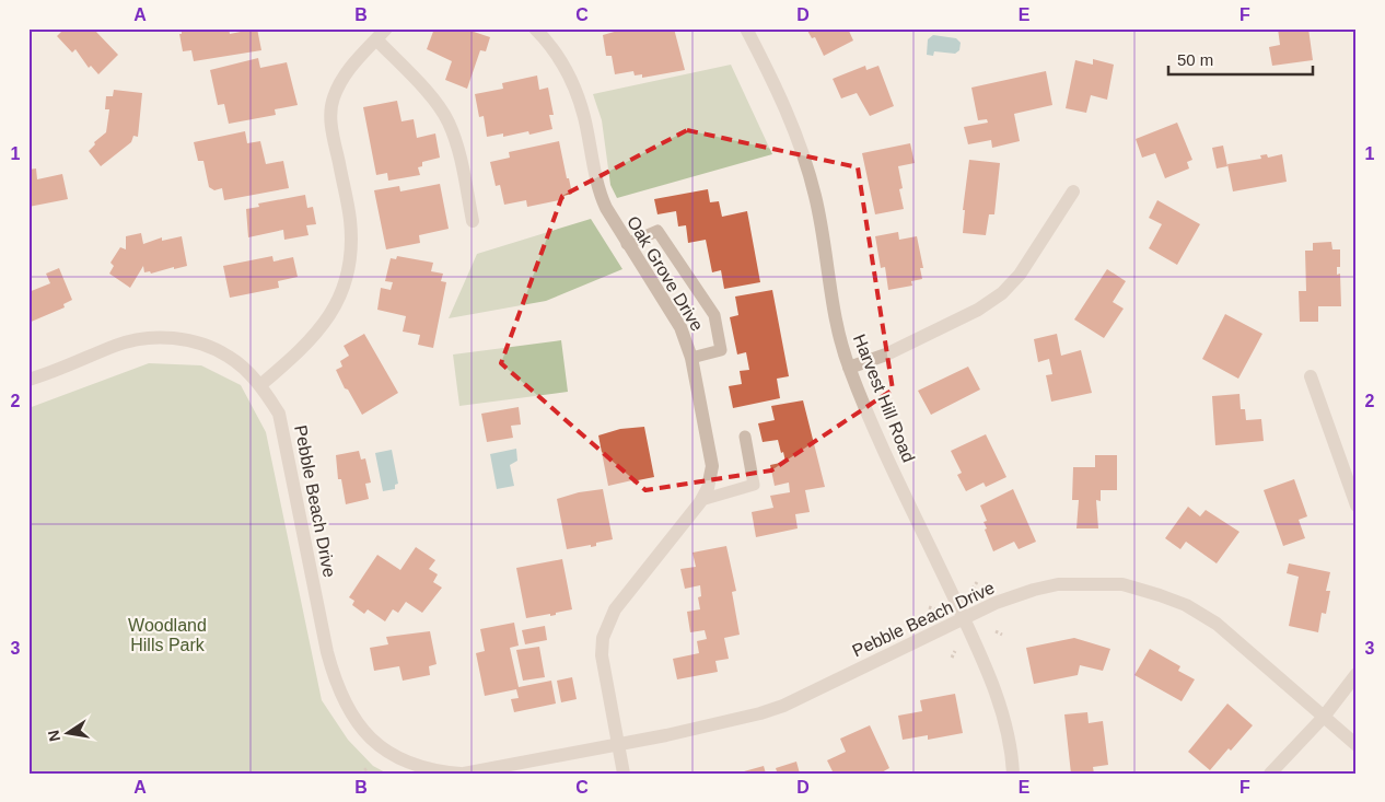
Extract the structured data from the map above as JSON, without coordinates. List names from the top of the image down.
{
  "streets": {
    "street": ["Oak Grove Drive", "Harvest Hill Road", "Pebble Beach Drive"]
  },
  "crossings": [
    ["Oak Grove Drive", "Pebble Beach Drive"],
    ["Harvest Hill Road", "Pebble Beach Drive"]
  ],
  "parks": ["Woodland Hills Park"],
  "scale_bar": "50 m",
  "north": "left",
  "grid": {
    "columns": [
      "A",
      "B",
      "C",
      "D",
      "E",
      "F"
    ],
    "rows": ["1", "2", "3"]
  }
}
